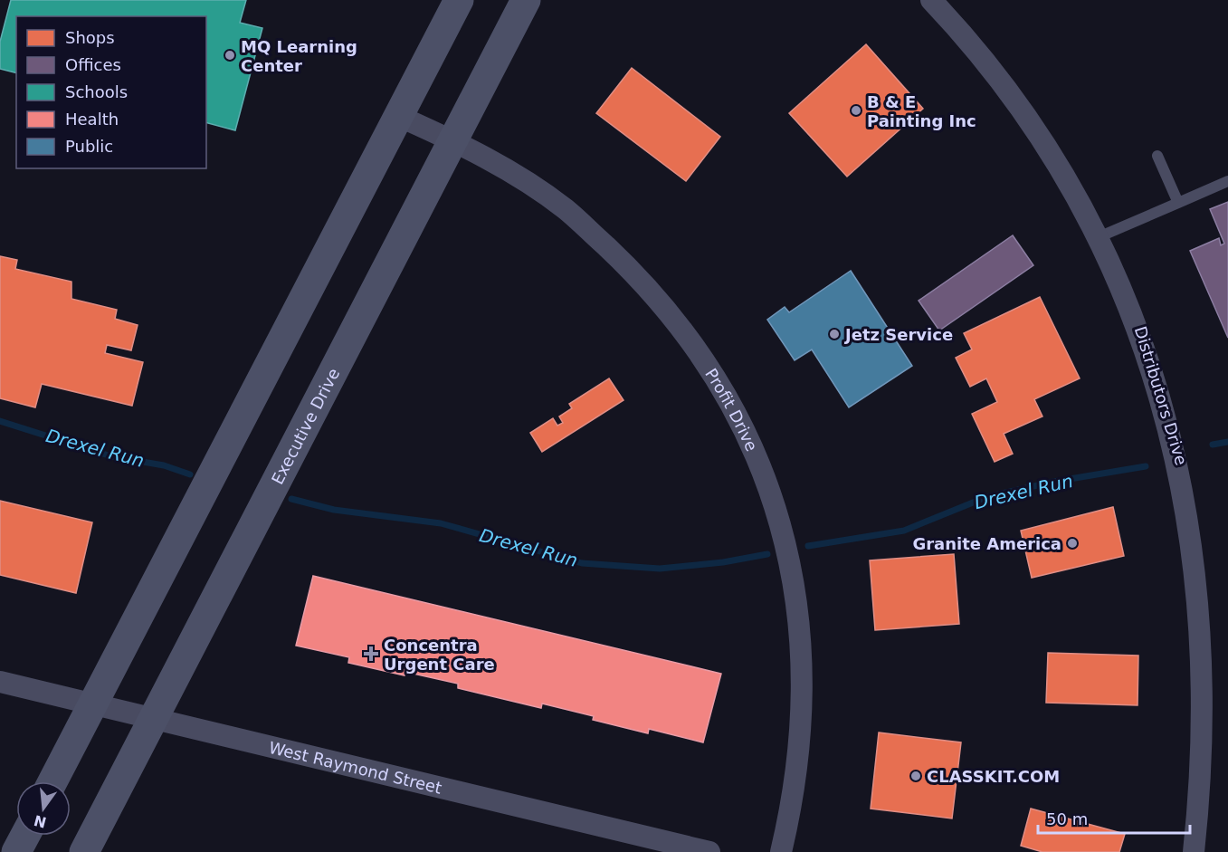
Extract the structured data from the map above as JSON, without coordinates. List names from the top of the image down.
{
  "streets": {
    "street": [
      "Distributors Drive",
      "Profit Drive",
      "Executive Drive",
      "West Raymond Street"
    ]
  },
  "crossings": [
    ["Profit Drive", "Executive Drive"],
    ["Executive Drive", "West Raymond Street"]
  ],
  "water": ["Drexel Run"],
  "places": {
    "other": [
      "MQ Learning Center",
      "B & E Painting Inc",
      "Jetz Service",
      "Granite America",
      "CLASSKIT.COM"
    ],
    "health": ["Concentra Urgent Care"]
  },
  "legend": [
    "Shops",
    "Offices",
    "Schools",
    "Health",
    "Public"
  ],
  "scale_bar": "50 m",
  "north": "bottom"
}
